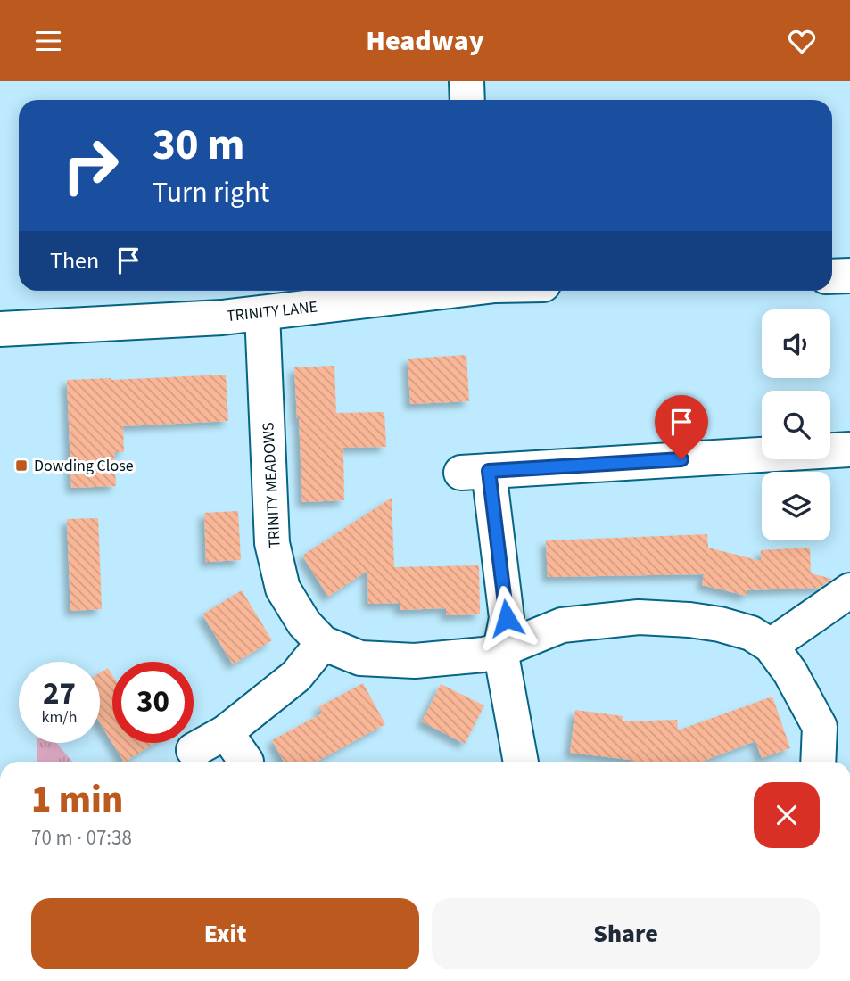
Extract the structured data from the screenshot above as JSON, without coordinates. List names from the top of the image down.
{
  "streets": {
    "street": ["TRINITY LANE", "TRINITY MEADOWS"]
  },
  "crossings": [
    ["TRINITY LANE", "TRINITY MEADOWS"]
  ],
  "places": {
    "transit": ["Dowding Close"]
  },
  "page": {
    "header": "Headway",
    "turn": ["30 m", "Turn right"],
    "then": "Then",
    "speed": "27 km/h",
    "limit": "30",
    "heading": ["1 min", "70 m · 07:38"],
    "buttons": ["Exit", "Share"]
  }
}
